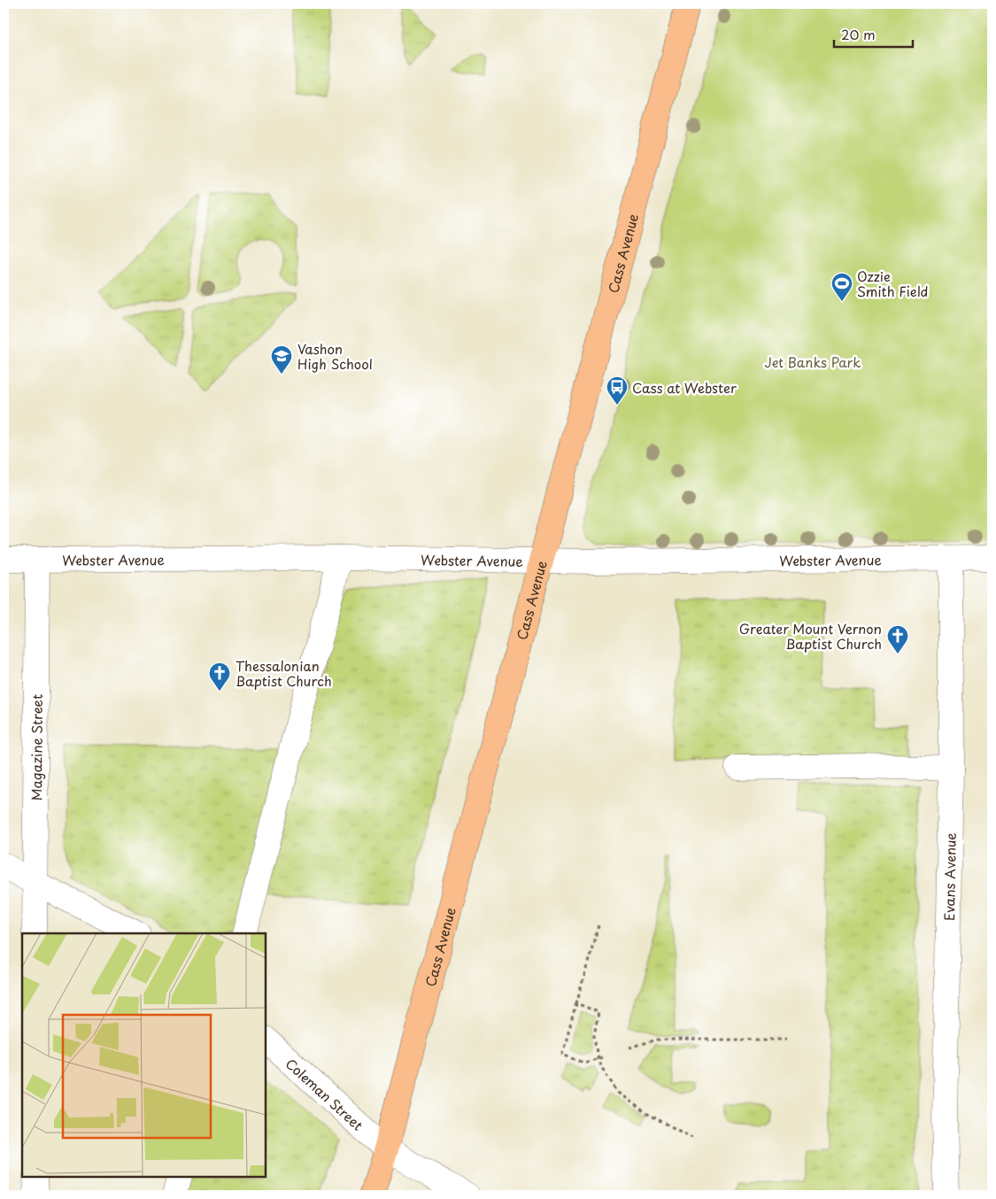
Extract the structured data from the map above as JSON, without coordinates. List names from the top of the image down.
{
  "streets": {
    "main road": ["Cass Avenue"],
    "street": [
      "Webster Avenue",
      "Magazine Street",
      "Evans Avenue",
      "Coleman Street"
    ]
  },
  "crossings": [
    ["Cass Avenue", "Webster Avenue"],
    ["Cass Avenue", "Coleman Street"],
    ["Webster Avenue", "Magazine Street"],
    ["Webster Avenue", "Evans Avenue"]
  ],
  "parks": ["Jet Banks Park"],
  "places": {
    "sports": ["Ozzie Smith Field"],
    "school or university": ["Vashon High School"],
    "bus stop": ["Cass at Webster"],
    "church": ["Greater Mount Vernon Baptist Church", "Thessalonian Baptist Church"]
  },
  "scale_bar": "20 m"
}
